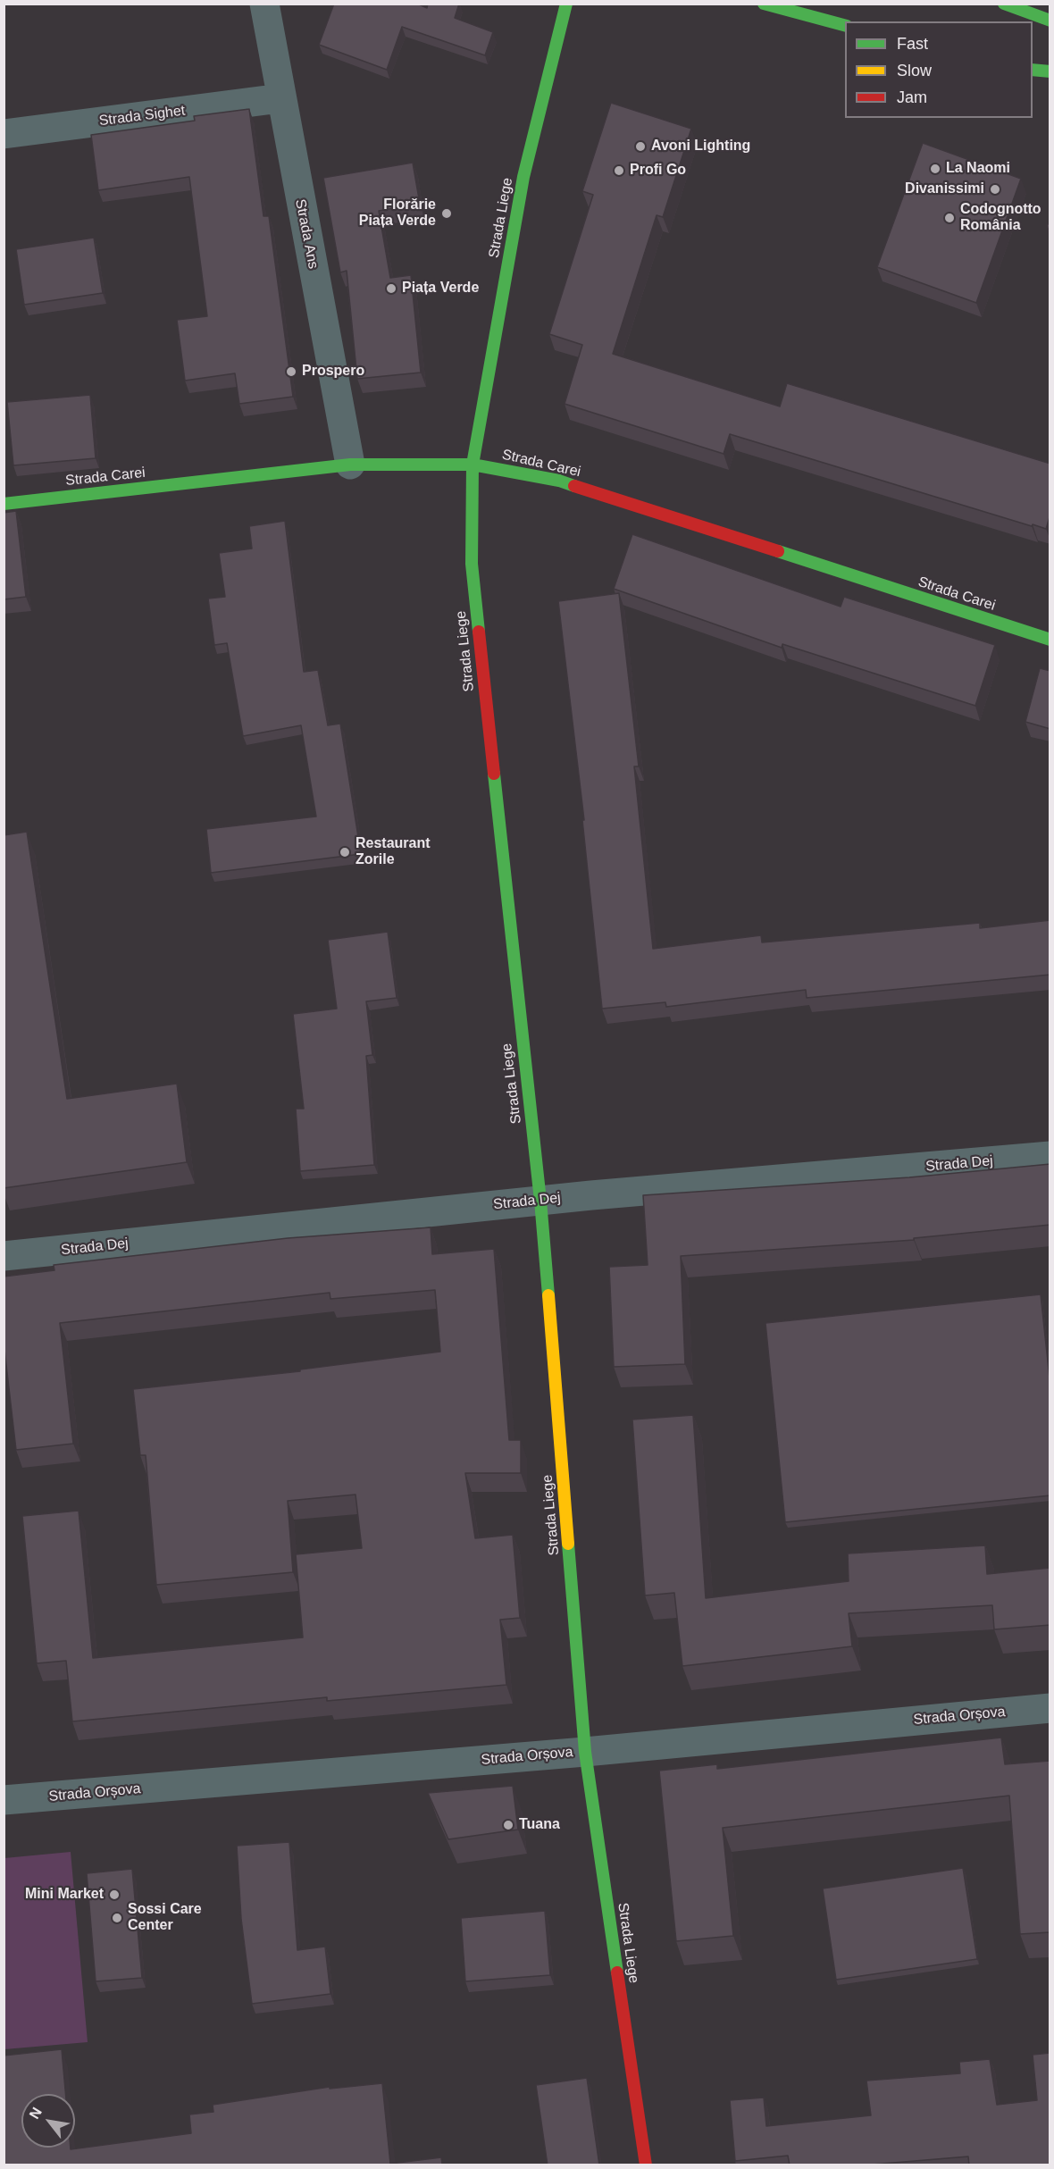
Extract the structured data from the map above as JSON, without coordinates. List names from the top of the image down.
{
  "streets": {
    "street": [
      "Strada Sighet",
      "Strada Liege",
      "Strada Ans",
      "Strada Carei",
      "Strada Dej",
      "Strada Orșova"
    ]
  },
  "crossings": [
    ["Strada Sighet", "Strada Ans"],
    ["Strada Liege", "Strada Carei"],
    ["Strada Liege", "Strada Dej"],
    ["Strada Liege", "Strada Orșova"],
    ["Strada Ans", "Strada Carei"]
  ],
  "places": [
    "Avoni Lighting",
    "La Naomi",
    "Profi Go",
    "Divanissimi",
    "Florărie Piața Verde",
    "Codognotto România",
    "Piața Verde",
    "Prospero",
    "Restaurant Zorile",
    "Tuana",
    "Mini Market",
    "Sossi Care Center"
  ],
  "legend": ["Fast", "Slow", "Jam"],
  "north": "top left"
}
